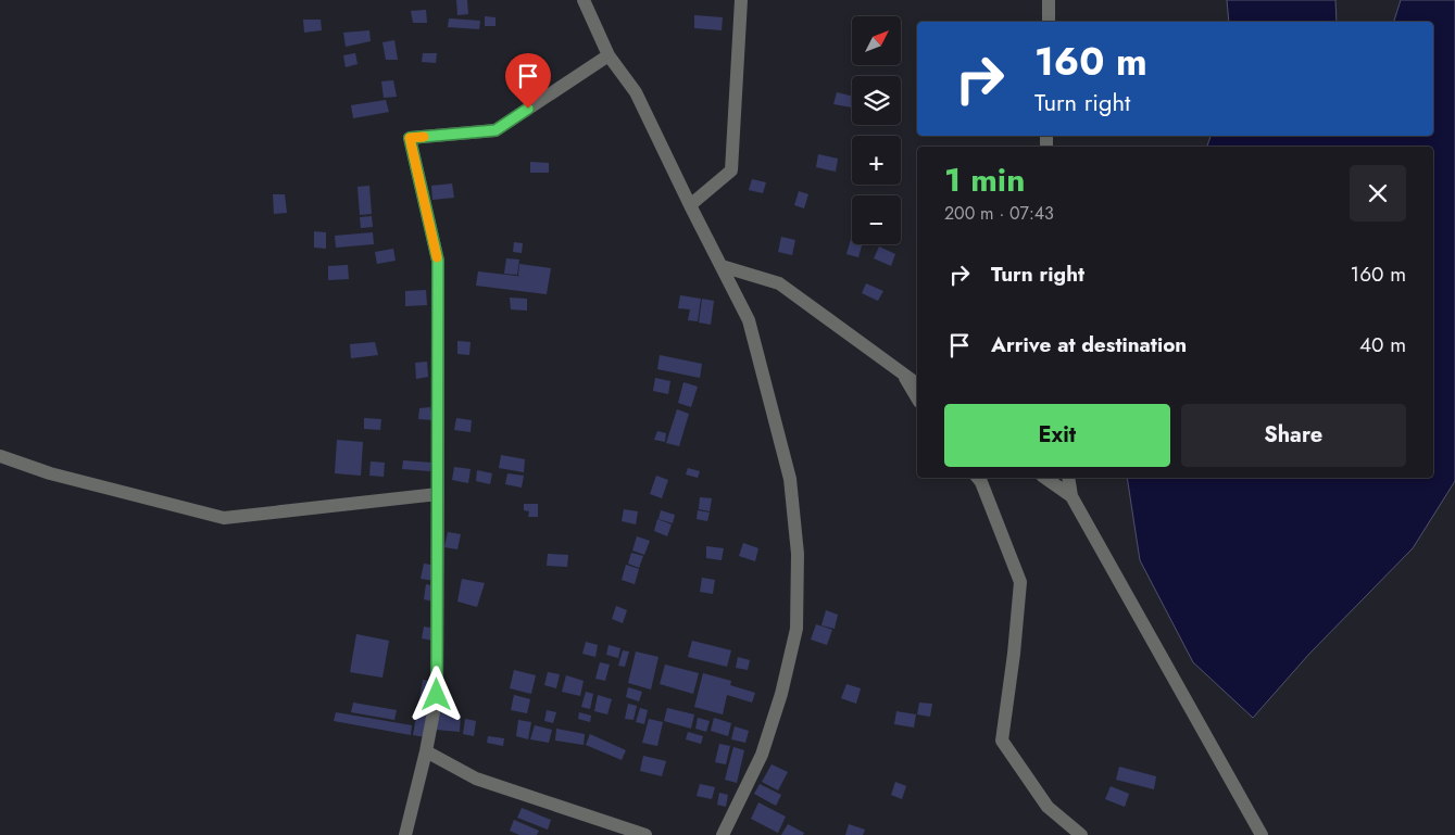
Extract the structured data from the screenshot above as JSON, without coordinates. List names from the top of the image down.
{
  "north": "top right",
  "page": {
    "map_buttons": ["+", "−"],
    "turn": ["160 m", "Turn right"],
    "heading": ["1 min", "200 m · 07:43"],
    "list": [
      {
        "name": "Turn right",
        "value": "160 m"
      },
      {
        "name": "Arrive at destination",
        "value": "40 m"
      }
    ],
    "buttons": ["Exit", "Share"]
  }
}
